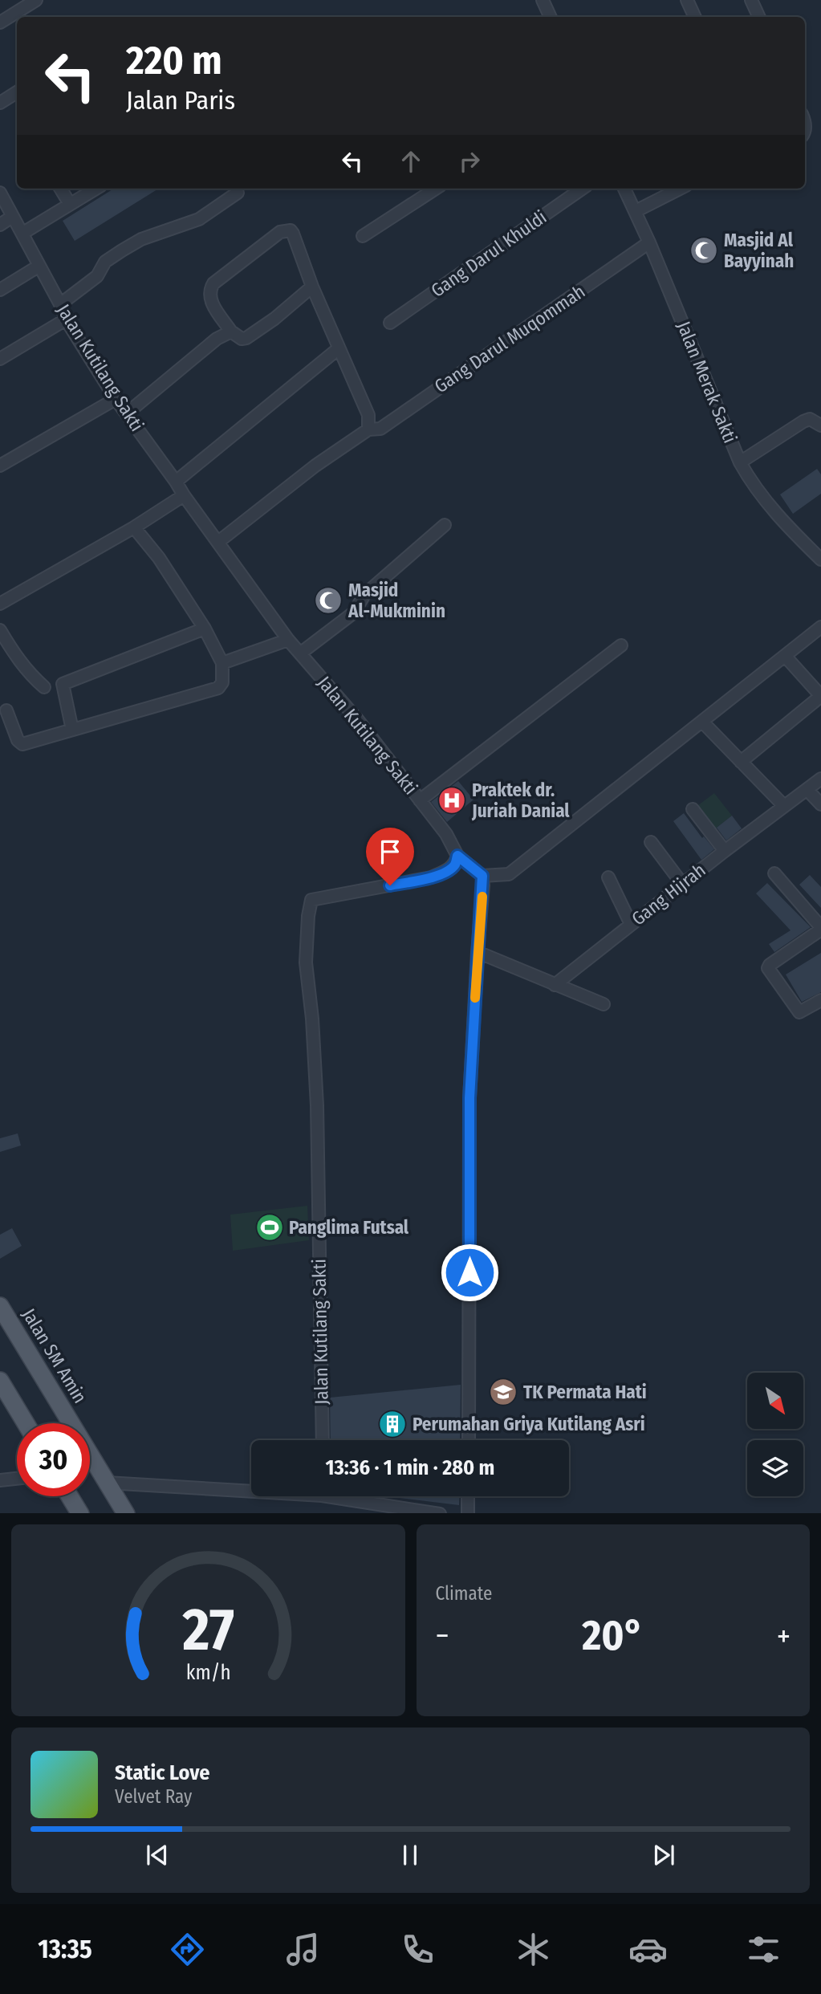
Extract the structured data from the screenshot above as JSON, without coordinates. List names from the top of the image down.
{
  "streets": {
    "main road": ["Jalan SM Amin"],
    "street": [
      "Gang Darul Khuldi",
      "Gang Darul Muqommah",
      "Jalan Kutilang Sakti",
      "Jalan Merak Sakti",
      "Gang Hijrah"
    ]
  },
  "crossings": [
    ["Gang Darul Muqommah", "Jalan Kutilang Sakti"],
    ["Gang Darul Muqommah", "Jalan Merak Sakti"]
  ],
  "places": {
    "mosque": ["Masjid Al Bayyinah", "Masjid Al-Mukminin"],
    "hospital": ["Praktek dr. Juriah Danial"],
    "sports": ["Panglima Futsal"],
    "school or university": ["TK Permata Hati"],
    "building": ["Perumahan Griya Kutilang Asri"]
  },
  "north": "bottom right",
  "page": {
    "turn": ["220 m", "Jalan Paris"],
    "limit": "30",
    "trip": "13:36 · 1 min · 280 m",
    "tile": "Climate",
    "heat": ["−", "20°", "+"],
    "song": ["Static Love", "Velvet Ray"],
    "tabs": "13:35",
    "gauge": ["27", "km/h"]
  }
}
